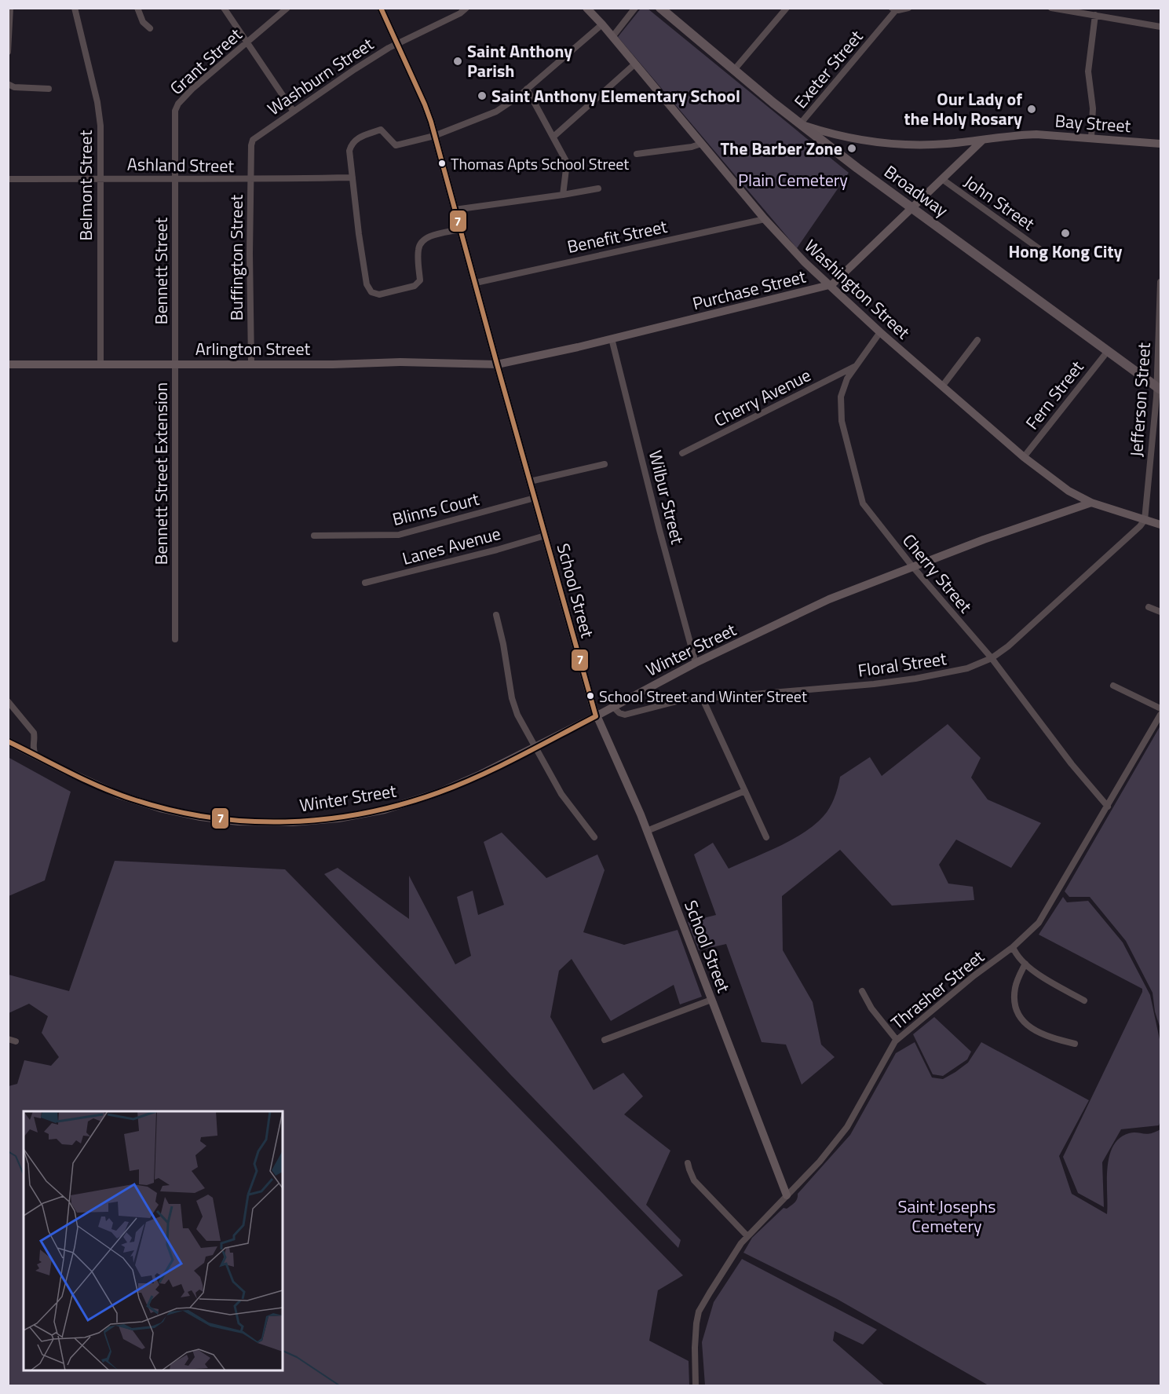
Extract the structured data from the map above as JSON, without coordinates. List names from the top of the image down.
{
  "streets": {
    "main road": ["Broadway"],
    "street": [
      "Grant Street",
      "Exeter Street",
      "Washburn Street",
      "Bay Street",
      "Ashland Street",
      "Belmont Street",
      "John Street",
      "Benefit Street",
      "Buffington Street",
      "Bennett Street",
      "Washington Street",
      "Purchase Street",
      "Arlington Street",
      "Fern Street",
      "Cherry Avenue",
      "Jefferson Street",
      "Bennett Street Extension",
      "Wilbur Street",
      "Blinns Court",
      "Lanes Avenue",
      "Cherry Street",
      "School Street",
      "Winter Street",
      "Floral Street",
      "Thrasher Street"
    ]
  },
  "crossings": [
    ["Grant Street", "Ashland Street"],
    ["Grant Street", "Bennett Street"],
    ["Exeter Street", "Bay Street"],
    ["Exeter Street", "Broadway"],
    ["Washburn Street", "Ashland Street"],
    ["Washburn Street", "Buffington Street"],
    ["Washburn Street", "School Street"],
    ["Bay Street", "Broadway"],
    ["Bay Street", "Purchase Street"],
    ["Ashland Street", "Belmont Street"],
    ["Ashland Street", "Buffington Street"],
    ["Ashland Street", "Bennett Street"],
    ["Belmont Street", "Arlington Street"],
    ["Broadway", "Purchase Street"],
    ["Broadway", "Fern Street"],
    ["Broadway", "Jefferson Street"],
    ["John Street", "Purchase Street"],
    ["Benefit Street", "Washington Street"],
    ["Benefit Street", "School Street"],
    ["Buffington Street", "Arlington Street"],
    ["Bennett Street", "Arlington Street"],
    ["Bennett Street", "Bennett Street Extension"],
    ["Washington Street", "Purchase Street"],
    ["Washington Street", "Fern Street"],
    ["Washington Street", "Jefferson Street"],
    ["Washington Street", "Cherry Street"],
    ["Washington Street", "Winter Street"],
    ["Washington Street", "Floral Street"],
    ["Purchase Street", "Arlington Street"],
    ["Purchase Street", "Wilbur Street"],
    ["Purchase Street", "School Street"],
    ["Arlington Street", "Bennett Street Extension"],
    ["Arlington Street", "School Street"],
    ["Cherry Avenue", "Cherry Street"],
    ["Jefferson Street", "Floral Street"],
    ["Wilbur Street", "Winter Street"],
    ["Blinns Court", "School Street"],
    ["Lanes Avenue", "School Street"],
    ["Cherry Street", "Winter Street"],
    ["Cherry Street", "Floral Street"],
    ["Cherry Street", "Thrasher Street"],
    ["School Street", "Winter Street"],
    ["School Street", "Thrasher Street"],
    ["Winter Street", "Floral Street"]
  ],
  "parks": ["Plain Cemetery", "Saint Josephs Cemetery"],
  "places": [
    "Saint Anthony Parish",
    "Saint Anthony Elementary School",
    "Our Lady of the Holy Rosary",
    "The Barber Zone",
    "Thomas Apts School Street",
    "Hong Kong City",
    "School Street and Winter Street"
  ],
  "lines": ["transit line 7"]
}
